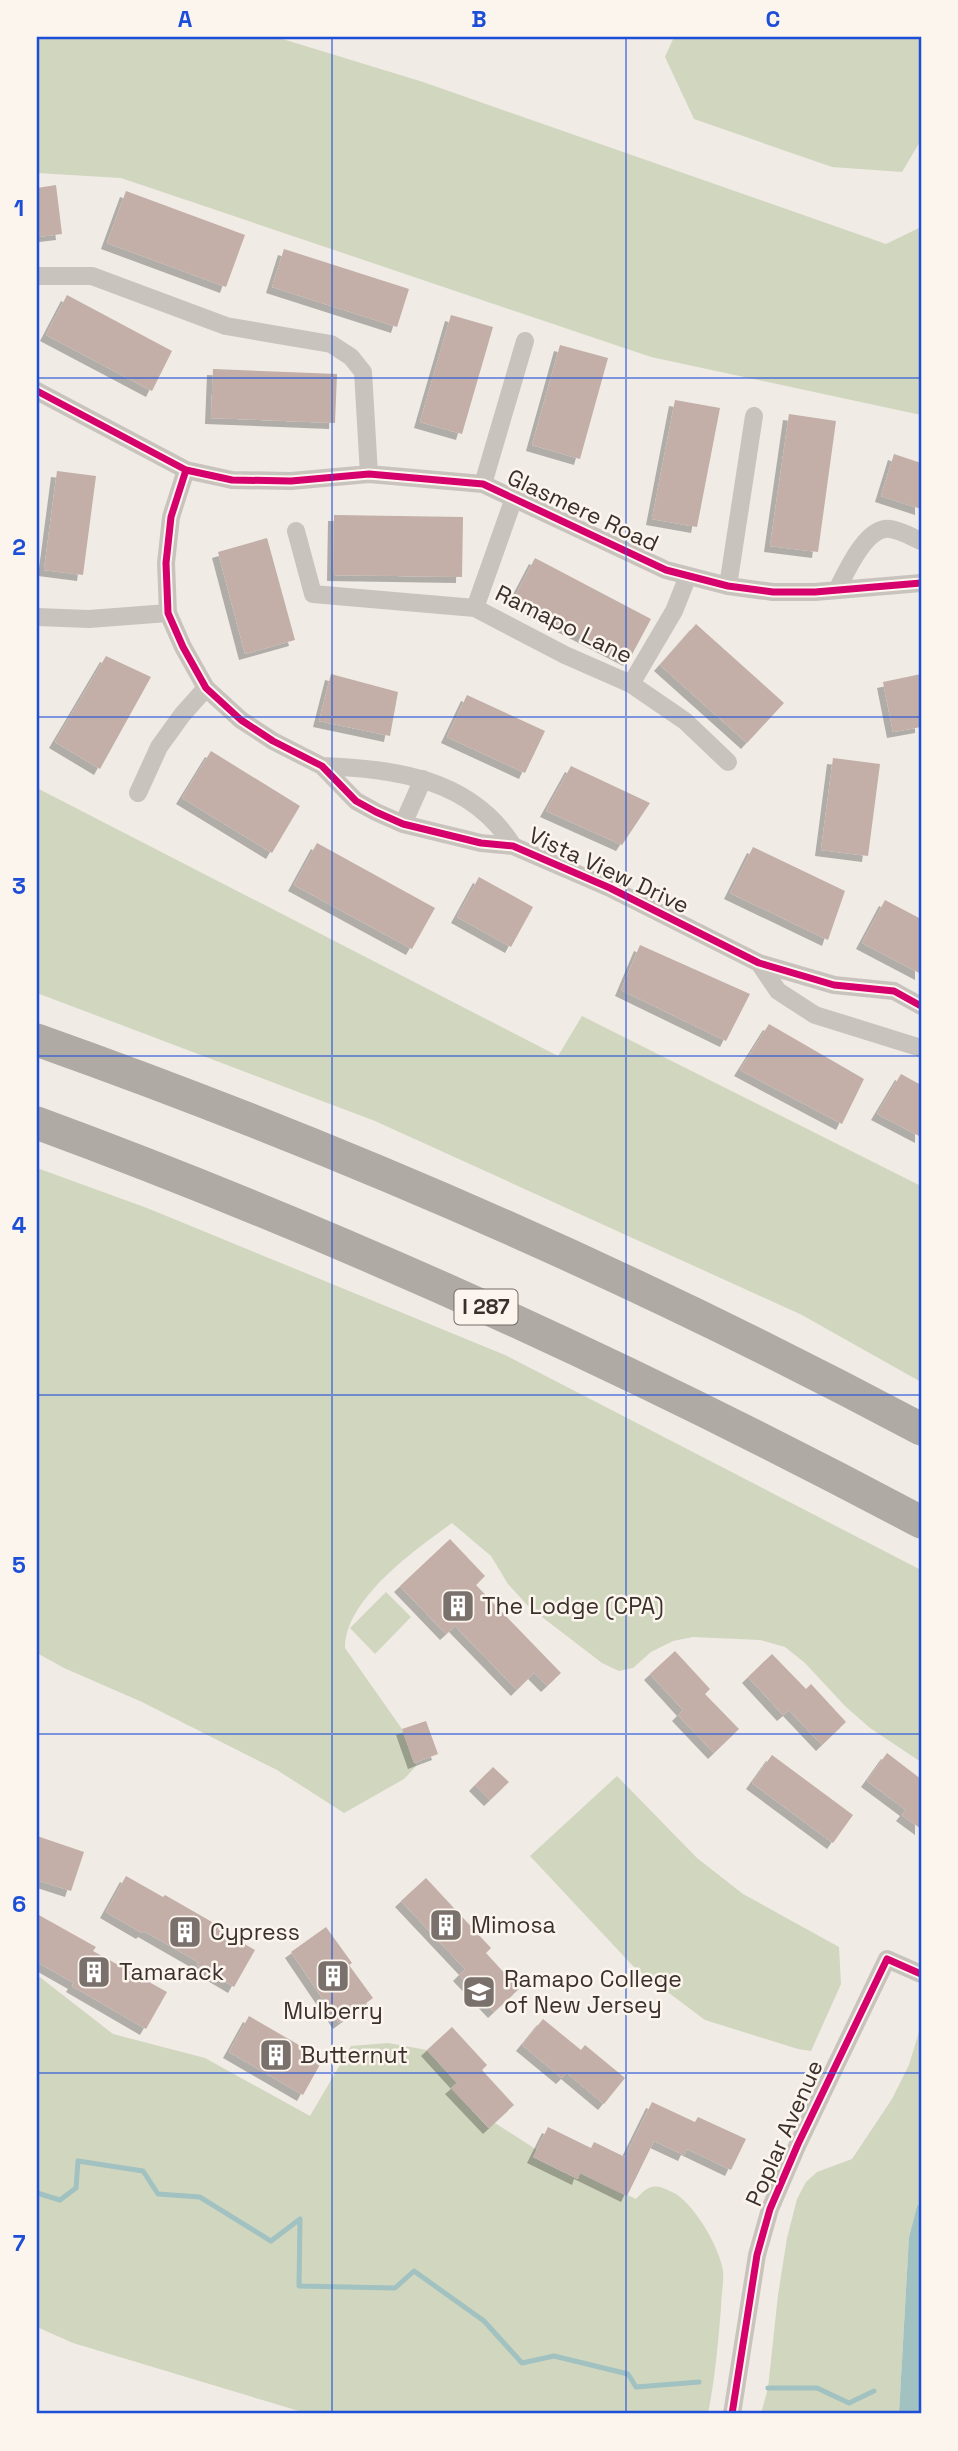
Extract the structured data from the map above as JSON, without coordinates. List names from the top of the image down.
{
  "streets": {
    "highway": ["I 287"],
    "street": [
      "Glasmere Road",
      "Ramapo Lane",
      "Vista View Drive",
      "Poplar Avenue"
    ]
  },
  "crossings": [
    ["Glasmere Road", "Ramapo Lane"],
    ["Glasmere Road", "Vista View Drive"]
  ],
  "places": {
    "building": [
      "The Lodge (CPA)",
      "Mimosa",
      "Cypress",
      "Tamarack",
      "Mulberry",
      "Butternut"
    ],
    "school or university": ["Ramapo College of New Jersey"]
  },
  "grid": {
    "columns": ["A", "B", "C"],
    "rows": [
      "1",
      "2",
      "3",
      "4",
      "5",
      "6",
      "7"
    ]
  }
}
